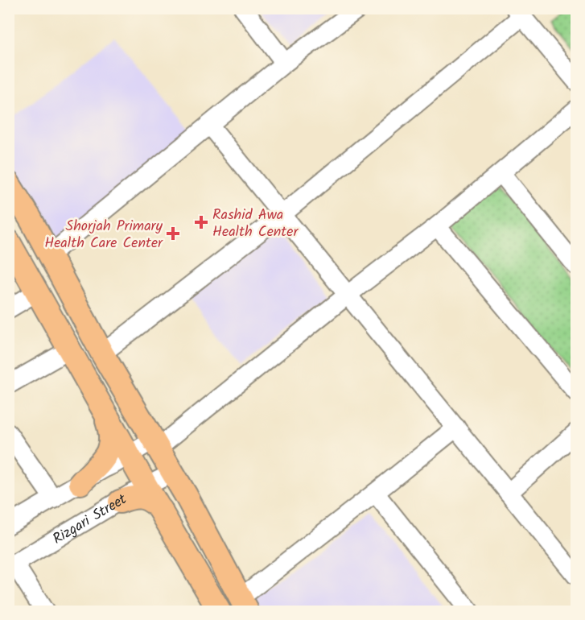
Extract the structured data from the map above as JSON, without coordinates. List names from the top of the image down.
{
  "streets": {
    "street": ["Rizgari Street"]
  },
  "places": {
    "health": ["Rashid Awa Health Center", "Shorjah Primary Health Care Center"]
  }
}
